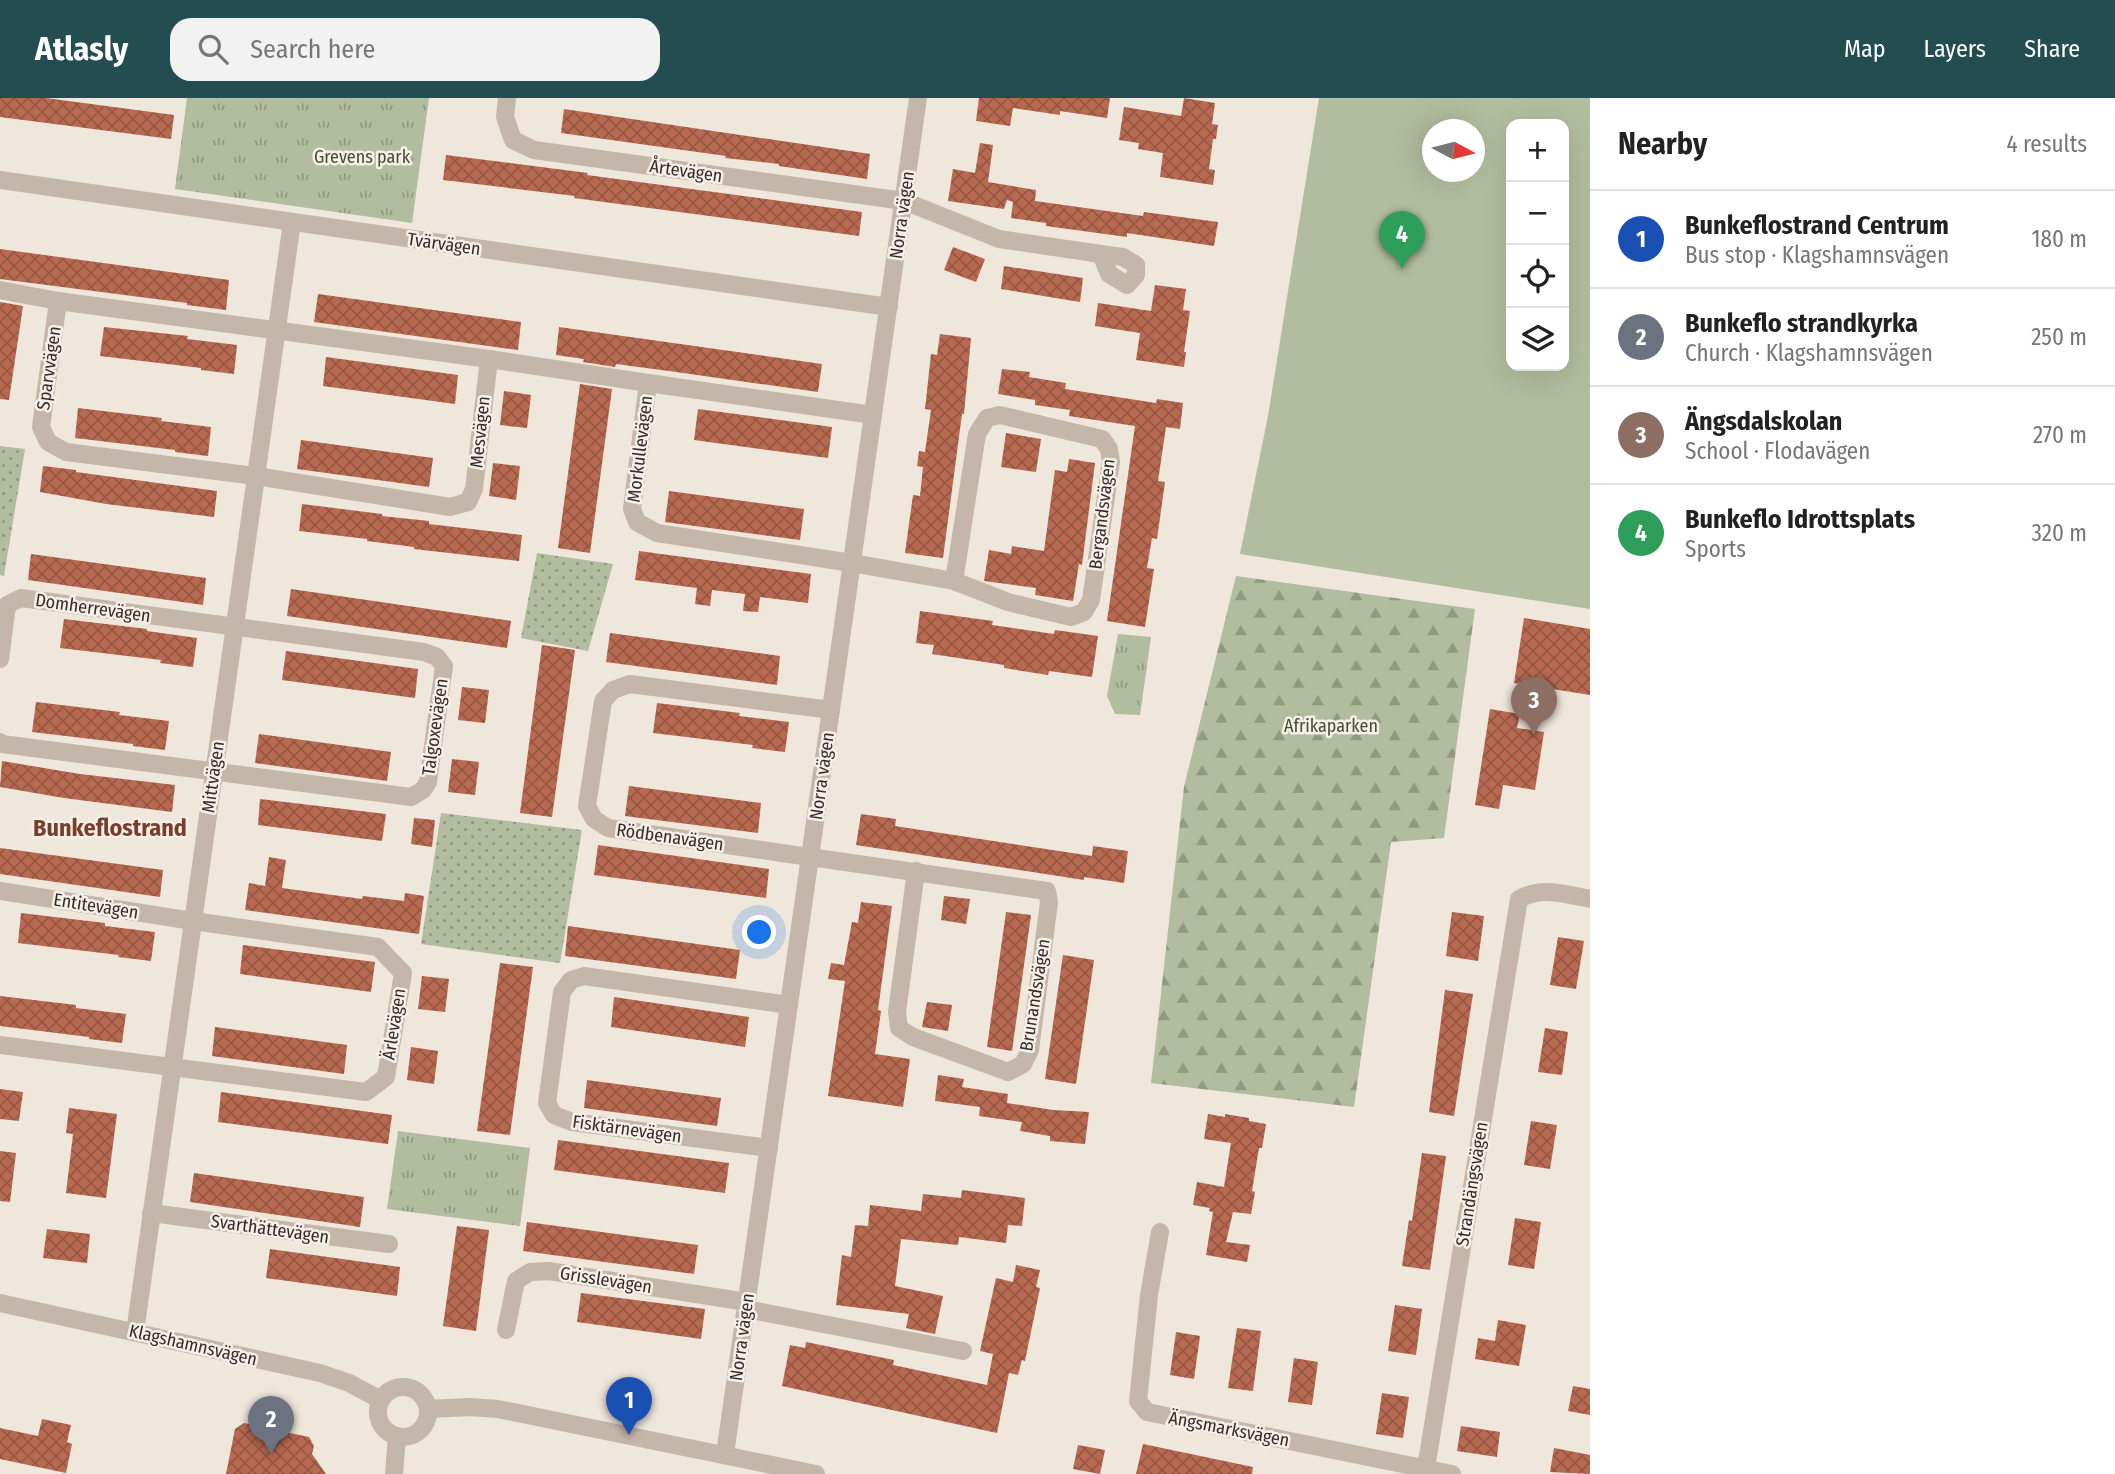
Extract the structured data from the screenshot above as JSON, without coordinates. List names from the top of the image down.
{
  "streets": {
    "street": [
      "Årtevägen",
      "Norra vägen",
      "Tvärvägen",
      "Sparvvägen",
      "Mesvägen",
      "Morkullevägen",
      "Bergandsvägen",
      "Domherrevägen",
      "Talgoxevägen",
      "Mittvägen",
      "Rödbenavägen",
      "Entitevägen",
      "Brunandsvägen",
      "Ärlevägen",
      "Fisktärnevägen",
      "Strandängsvägen",
      "Svarthättevägen",
      "Grisslevägen",
      "Klagshamnsvägen",
      "Ängsmarksvägen"
    ]
  },
  "crossings": [
    ["Årtevägen", "Norra vägen"],
    ["Norra vägen", "Tvärvägen"],
    ["Norra vägen", "Morkullevägen"],
    ["Norra vägen", "Bergandsvägen"],
    ["Norra vägen", "Rödbenavägen"],
    ["Norra vägen", "Brunandsvägen"],
    ["Norra vägen", "Fisktärnevägen"],
    ["Norra vägen", "Grisslevägen"],
    ["Tvärvägen", "Mittvägen"],
    ["Sparvvägen", "Mesvägen"],
    ["Sparvvägen", "Mittvägen"],
    ["Mesvägen", "Mittvägen"],
    ["Morkullevägen", "Bergandsvägen"],
    ["Domherrevägen", "Talgoxevägen"],
    ["Domherrevägen", "Mittvägen"],
    ["Talgoxevägen", "Mittvägen"],
    ["Mittvägen", "Entitevägen"],
    ["Mittvägen", "Ärlevägen"],
    ["Mittvägen", "Svarthättevägen"],
    ["Mittvägen", "Klagshamnsvägen"],
    ["Rödbenavägen", "Brunandsvägen"],
    ["Entitevägen", "Ärlevägen"],
    ["Strandängsvägen", "Ängsmarksvägen"]
  ],
  "districts": ["Bunkeflostrand"],
  "parks": ["Grevens park", "Afrikaparken"],
  "north": "right",
  "page": {
    "header": "Atlasly",
    "search": "Search here",
    "nav": ["Map", "Layers", "Share"],
    "heading": ["Nearby", "4 results"],
    "map_buttons": ["+", "−"],
    "list": [
      {
        "mark": "1",
        "name": "Bunkeflostrand Centrum",
        "note": "Bus stop · Klagshamnsvägen",
        "value": "180 m"
      },
      {
        "mark": "2",
        "name": "Bunkeflo strandkyrka",
        "note": "Church · Klagshamnsvägen",
        "value": "250 m"
      },
      {
        "mark": "3",
        "name": "Ängsdalskolan",
        "note": "School · Flodavägen",
        "value": "270 m"
      },
      {
        "mark": "4",
        "name": "Bunkeflo Idrottsplats",
        "note": "Sports",
        "value": "320 m"
      }
    ],
    "pins": [
      "4",
      "3",
      "1",
      "2"
    ]
  }
}
